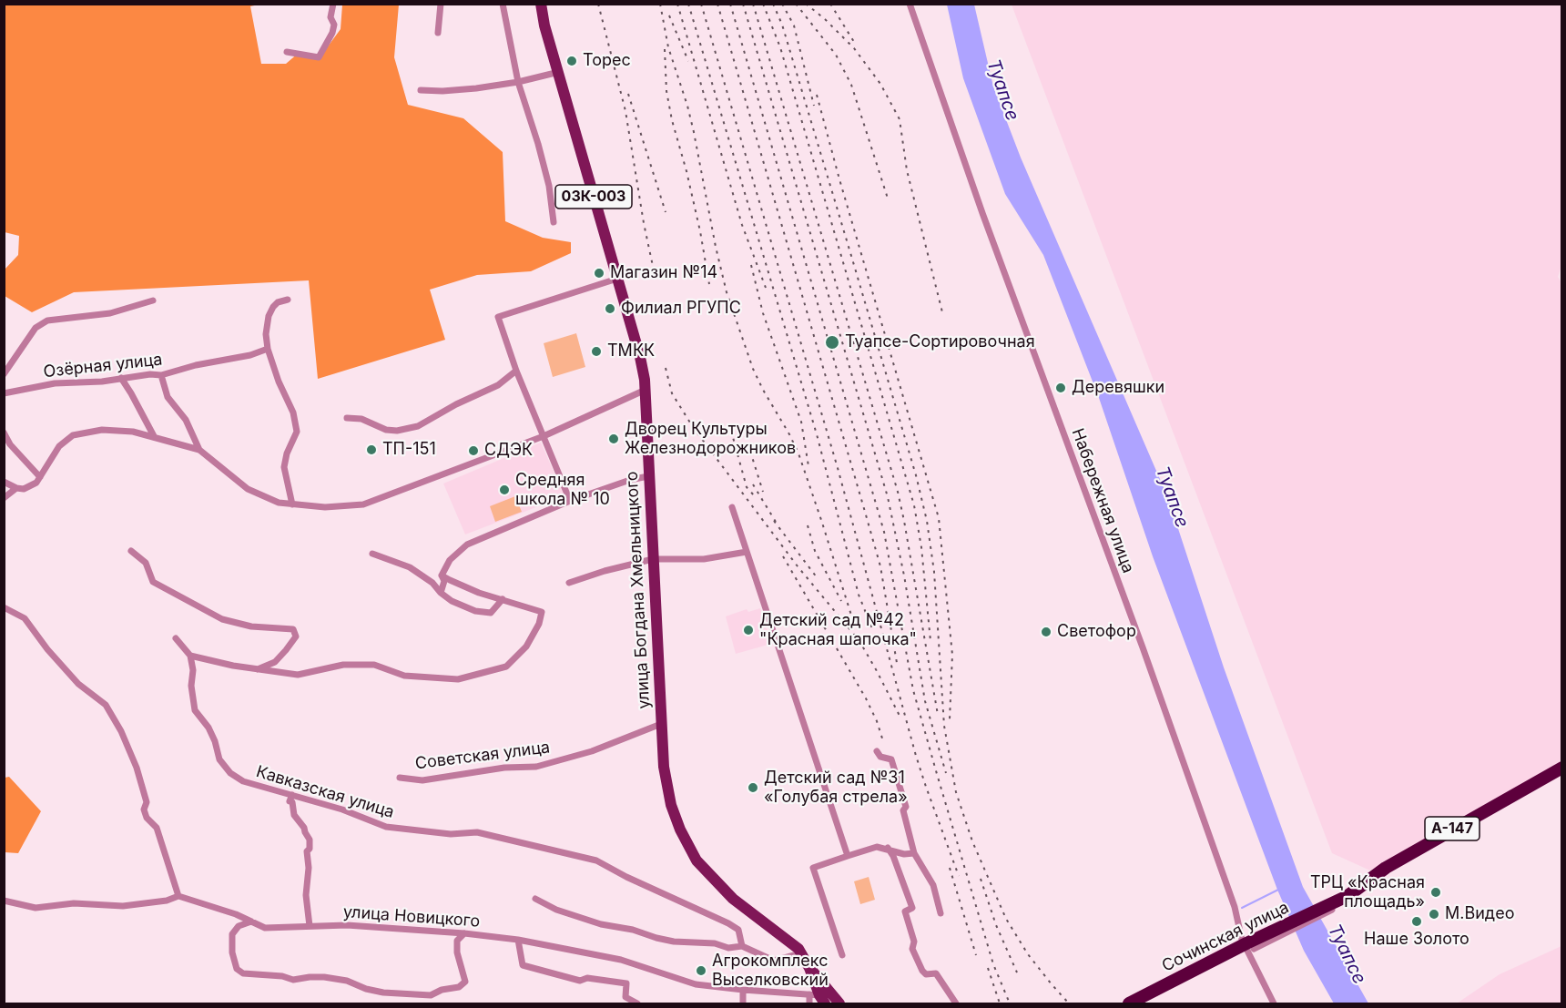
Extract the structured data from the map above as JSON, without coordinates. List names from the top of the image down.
{
  "streets": {
    "highway": ["А-147", "Сочинская улица"],
    "main road": ["03К-003", "улица Богдана Хмельницкого"],
    "street": [
      "Озёрная улица",
      "Набережная улица",
      "Советская улица",
      "Кавказская улица",
      "улица Новицкого"
    ]
  },
  "crossings": [
    ["Набережная улица", "Сочинская улица"],
    ["улица Богдана Хмельницкого", "Советская улица"]
  ],
  "water": ["Туапсе"],
  "places": [
    "Торес",
    "Магазин №14",
    "Филиал РГУПС",
    "Туапсе-Сортировочная",
    "ТМКК",
    "Деревяшки",
    "Дворец Культуры Железнодорожников",
    "ТП-151",
    "СДЭК",
    "Средняя школа № 10",
    "Детский сад №42 \"Красная шапочка\"",
    "Светофор",
    "Детский сад №31 «Голубая стрела»",
    "ТРЦ «Красная площадь»",
    "М.Видео",
    "Наше Золото",
    "Агрокомплекс Выселковский"
  ]
}
